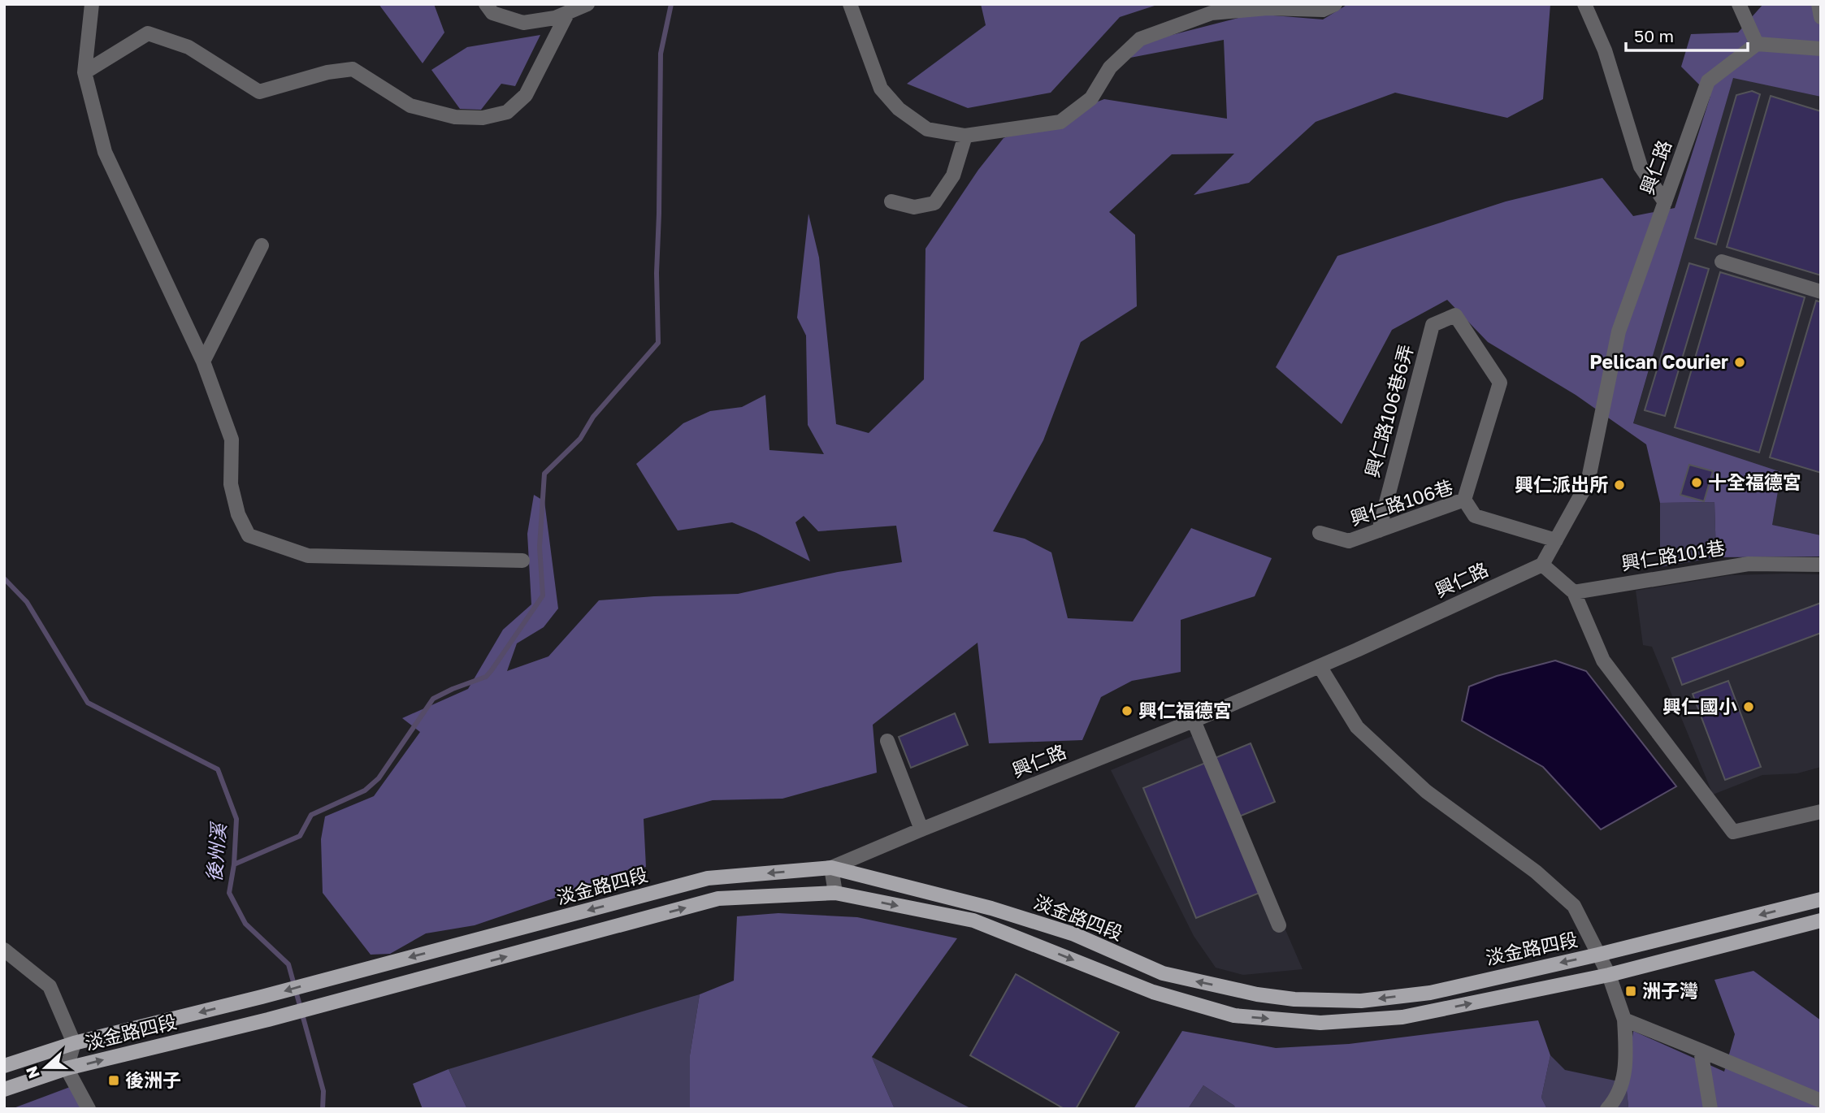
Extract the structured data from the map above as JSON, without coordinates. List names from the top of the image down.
{
  "streets": {
    "main road": ["淡金路四段"],
    "street": [
      "興仁路",
      "興仁路106巷6弄",
      "興仁路106巷",
      "興仁路101巷"
    ]
  },
  "crossings": [
    ["興仁路", "興仁路106巷"],
    ["興仁路", "淡金路四段"],
    ["興仁路106巷6弄", "興仁路106巷"]
  ],
  "water": ["後州溪"],
  "places": {
    "other": [
      "Pelican Courier",
      "十全福德宮",
      "興仁派出所",
      "興仁國小",
      "興仁福德宮"
    ],
    "transit": ["洲子灣", "後洲子"]
  },
  "scale_bar": "50 m",
  "north": "left"
}
